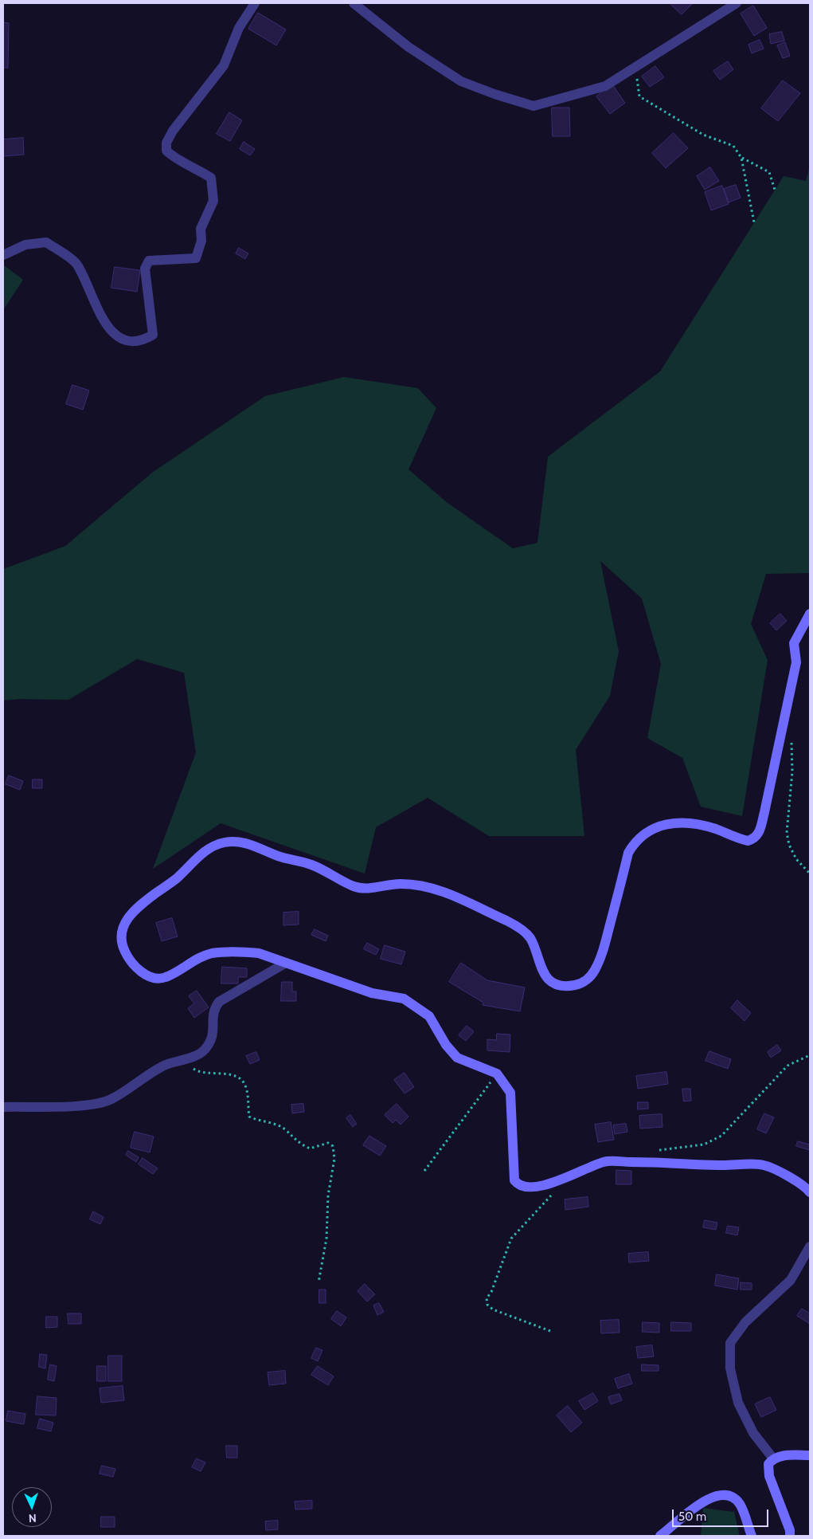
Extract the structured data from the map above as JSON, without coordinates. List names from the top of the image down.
{
  "scale_bar": "50 m",
  "north": "bottom"
}
